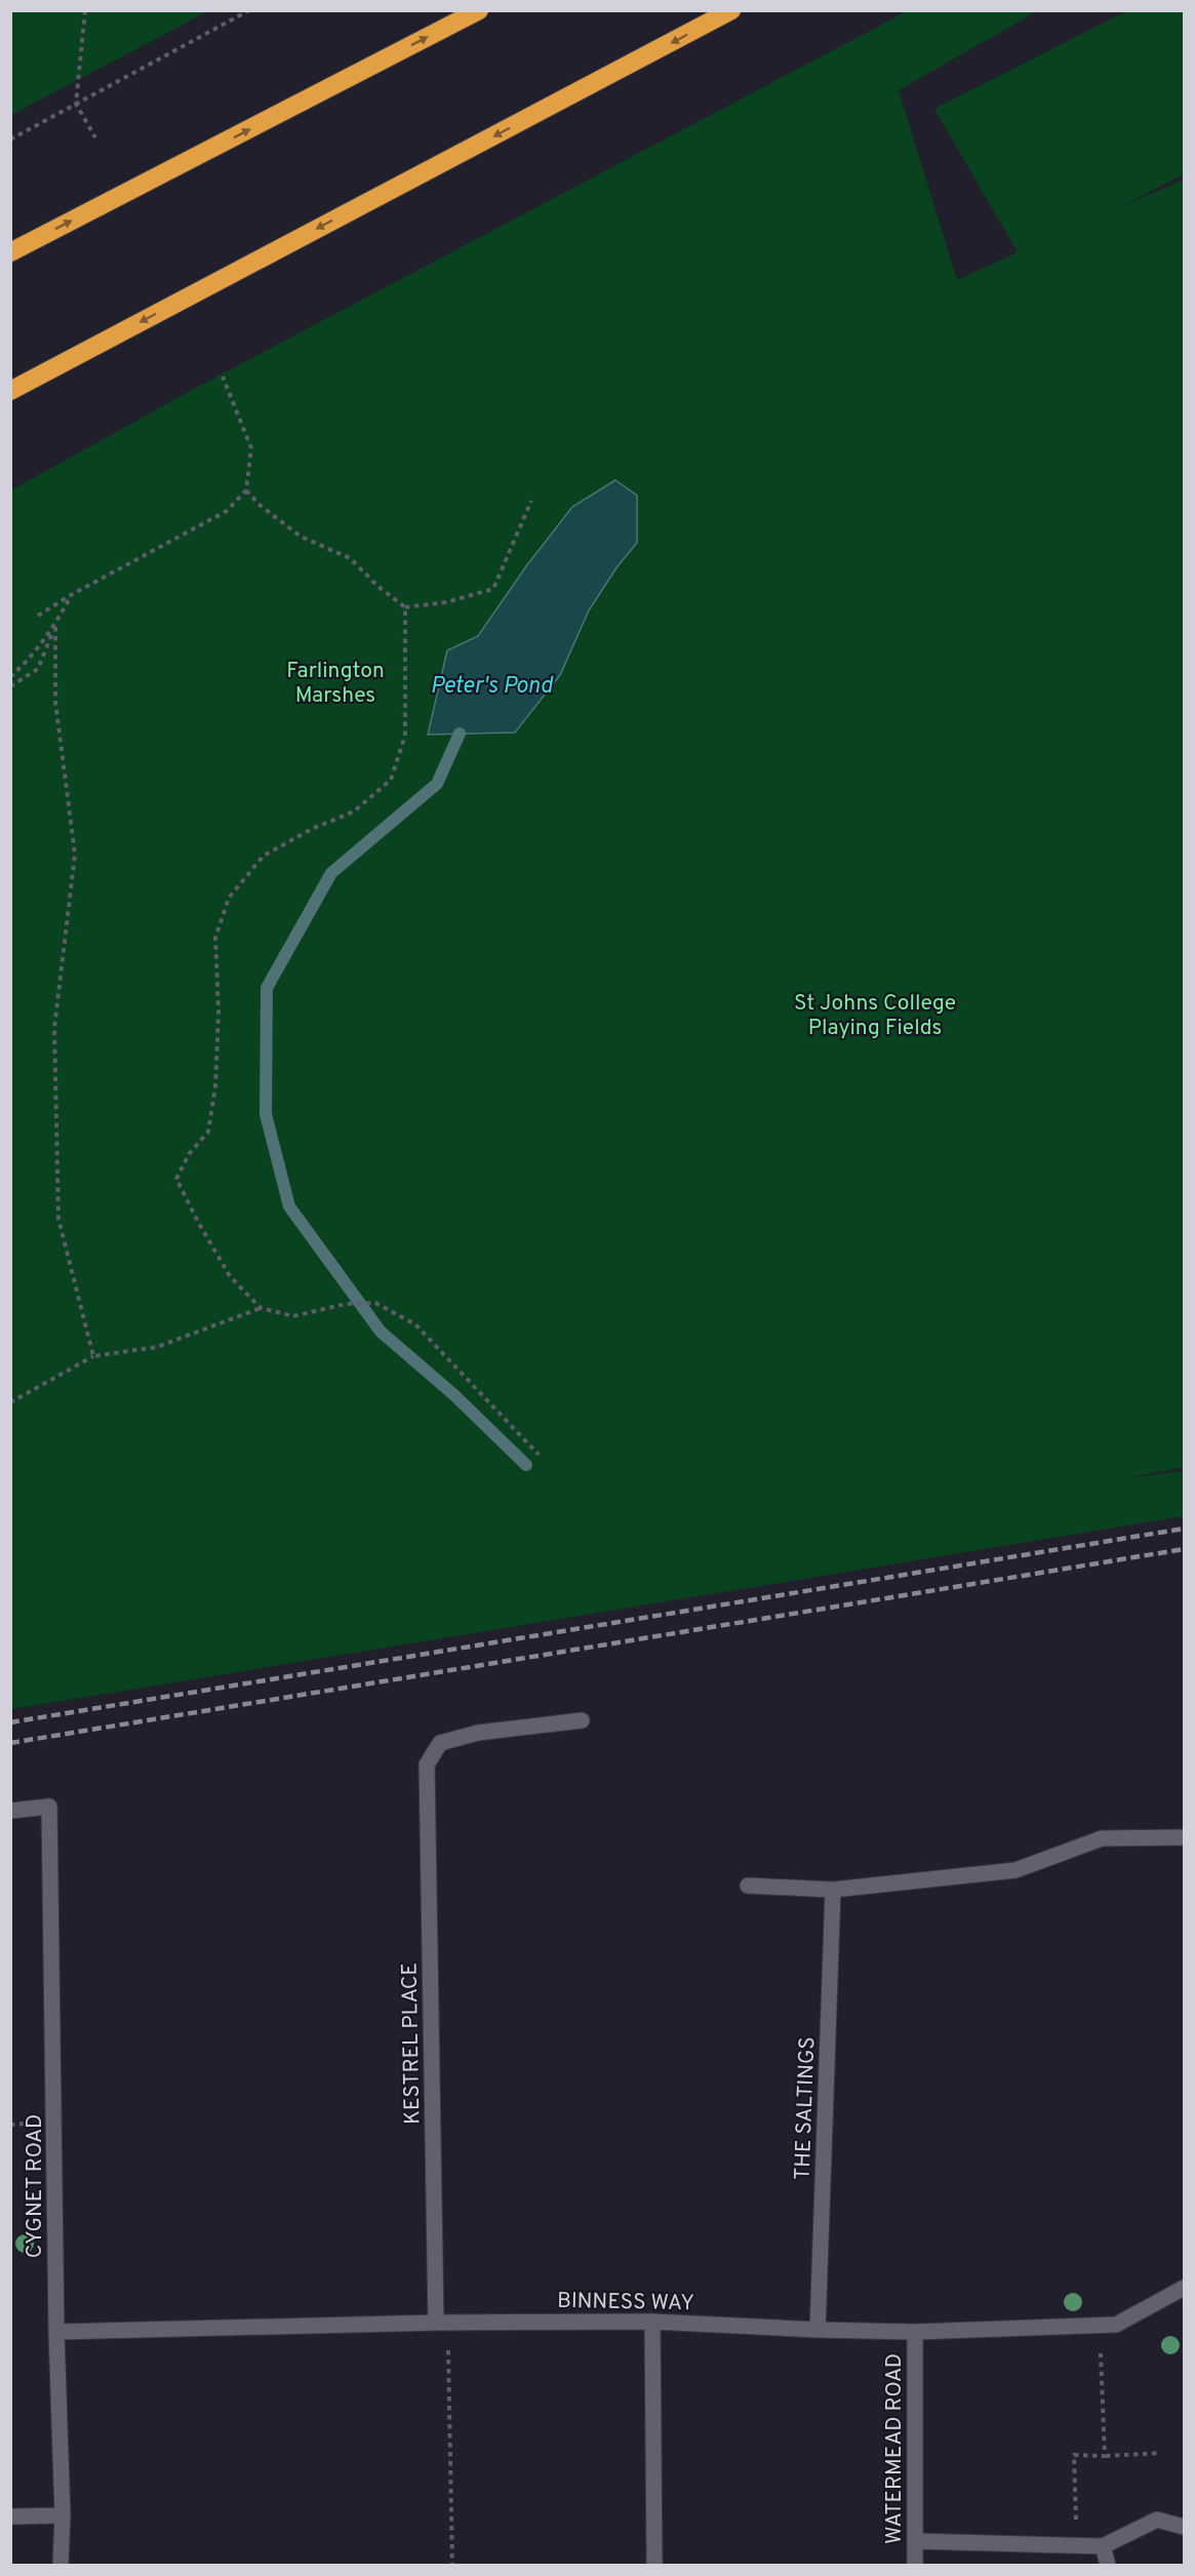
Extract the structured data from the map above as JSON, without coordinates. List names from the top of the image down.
{
  "streets": {
    "street": [
      "KESTREL PLACE",
      "THE SALTINGS",
      "CYGNET ROAD",
      "BINNESS WAY",
      "WATERMEAD ROAD"
    ]
  },
  "crossings": [
    ["KESTREL PLACE", "BINNESS WAY"],
    ["THE SALTINGS", "BINNESS WAY"],
    ["CYGNET ROAD", "BINNESS WAY"],
    ["BINNESS WAY", "WATERMEAD ROAD"]
  ],
  "water": ["Peter's Pond"],
  "parks": ["Farlington Marshes", "St Johns College Playing Fields"]
}
